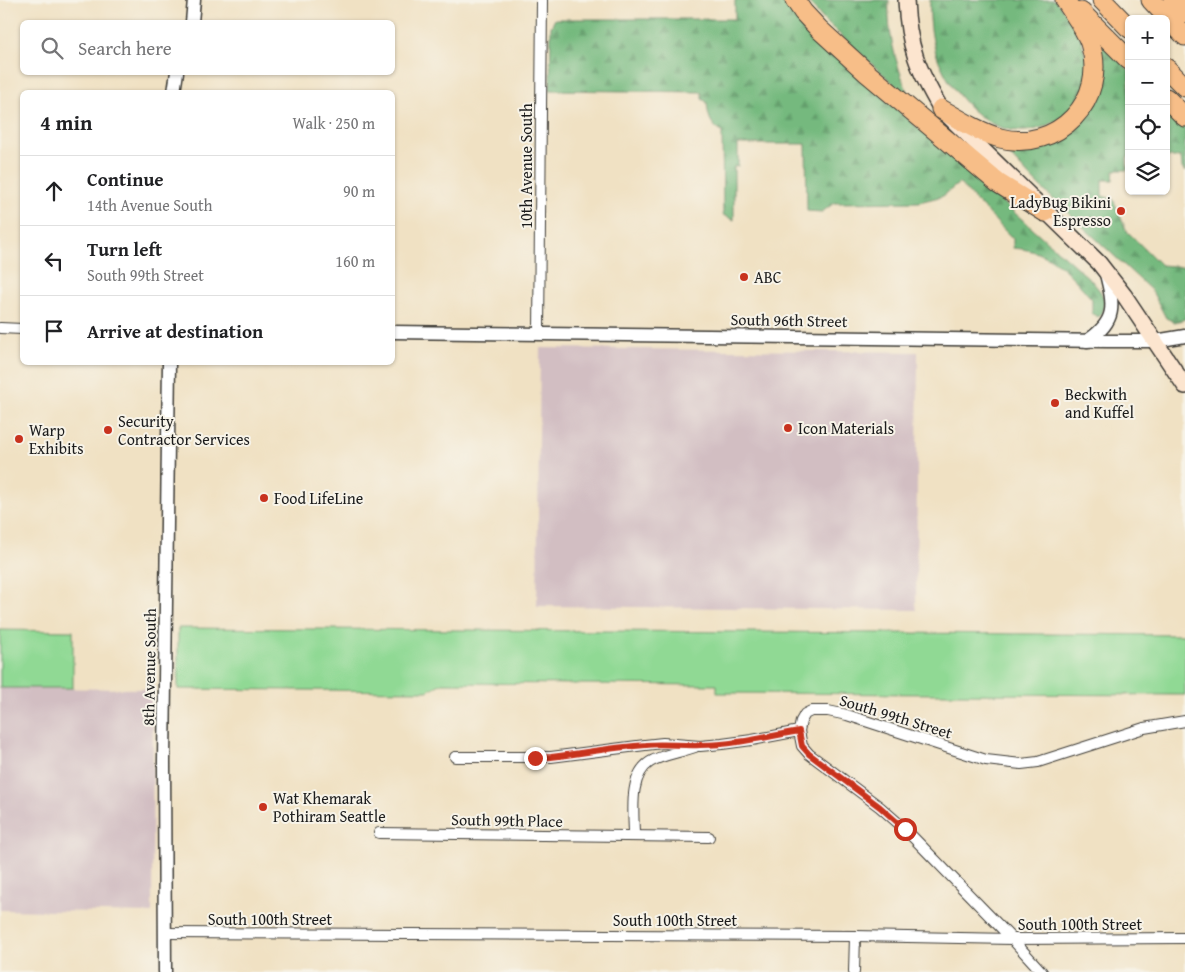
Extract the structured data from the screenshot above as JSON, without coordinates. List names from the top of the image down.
{
  "streets": {
    "street": [
      "10th Avenue South",
      "South 96th Street",
      "8th Avenue South",
      "South 99th Street",
      "South 99th Place",
      "South 100th Street"
    ]
  },
  "crossings": [
    ["10th Avenue South", "South 96th Street"],
    ["8th Avenue South", "South 100th Street"]
  ],
  "places": [
    "LadyBug Bikini Espresso",
    "ABC",
    "Beckwith and Kuffel",
    "Icon Materials",
    "Security Contractor Services",
    "Warp Exhibits",
    "Food LifeLine",
    "Wat Khemarak Pothiram Seattle"
  ],
  "page": {
    "map_buttons": ["+", "−"],
    "search": "Search here",
    "heading": ["4 min", "Walk · 250 m"],
    "list": [
      ["Continue", "14th Avenue South", "90 m"],
      ["Turn left", "South 99th Street", "160 m"],
      "Arrive at destination"
    ]
  }
}
